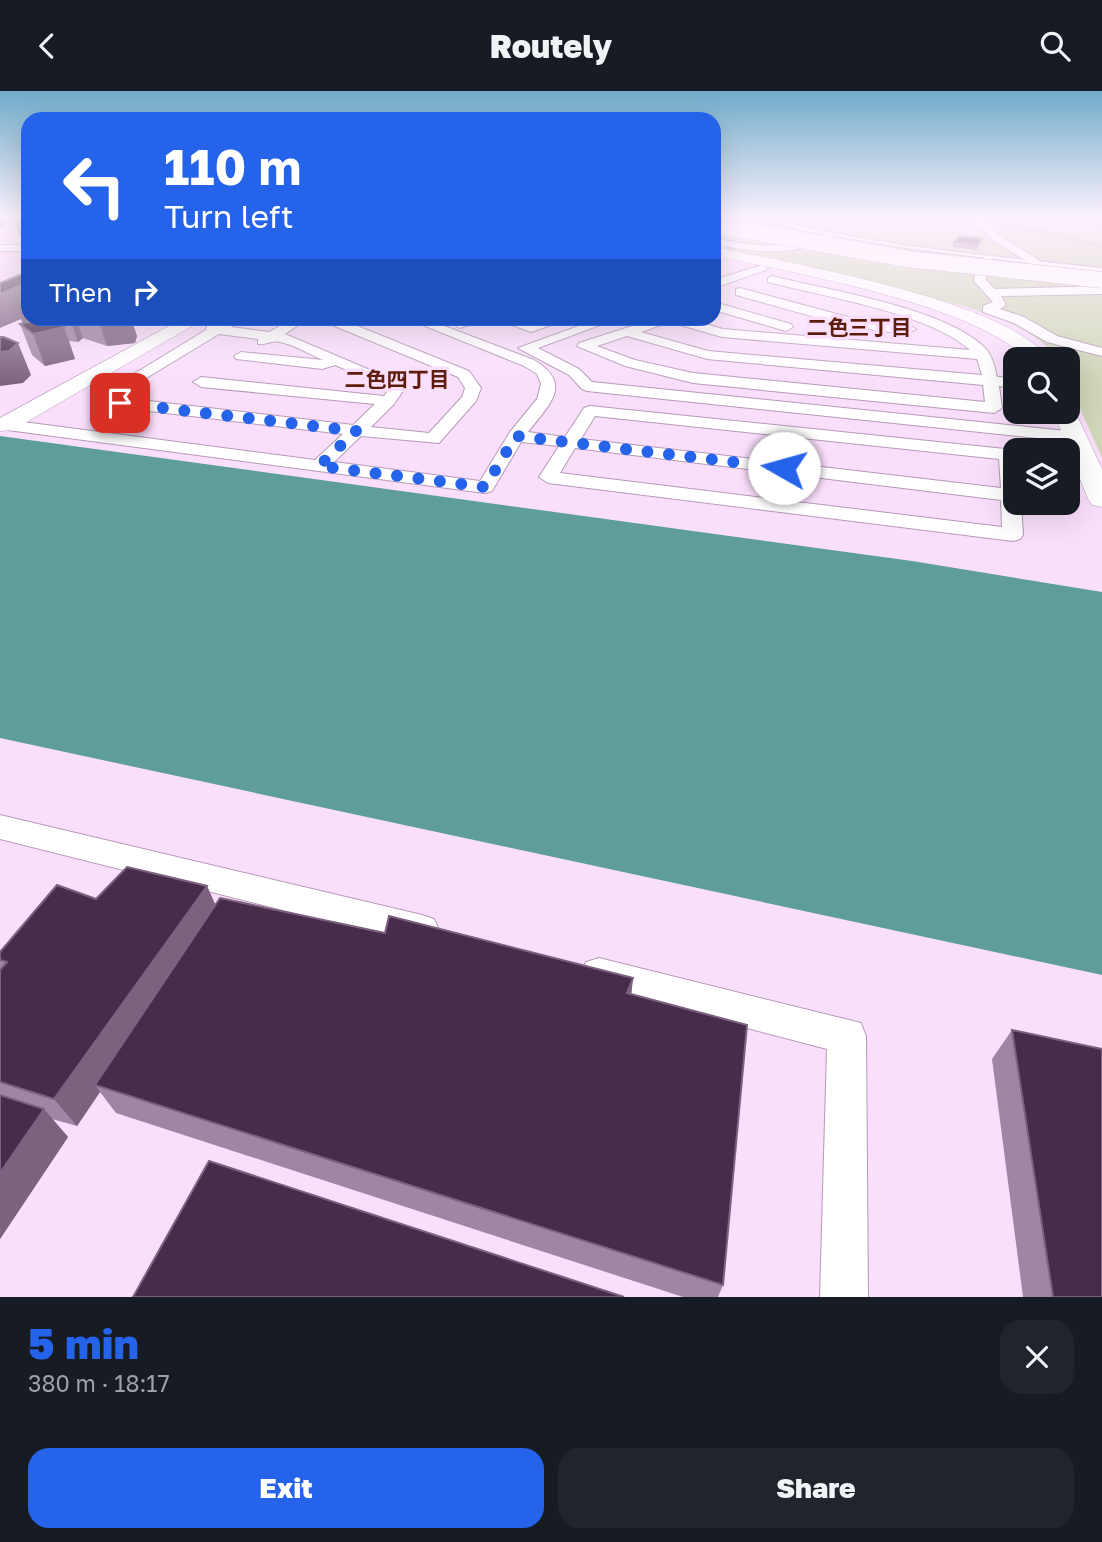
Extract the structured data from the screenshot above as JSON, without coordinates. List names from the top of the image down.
{
  "districts": ["二色三丁目", "二色四丁目"],
  "page": {
    "header": "Routely",
    "turn": ["110 m", "Turn left"],
    "then": "Then",
    "heading": ["5 min", "380 m · 18:17"],
    "buttons": ["Exit", "Share"]
  }
}
